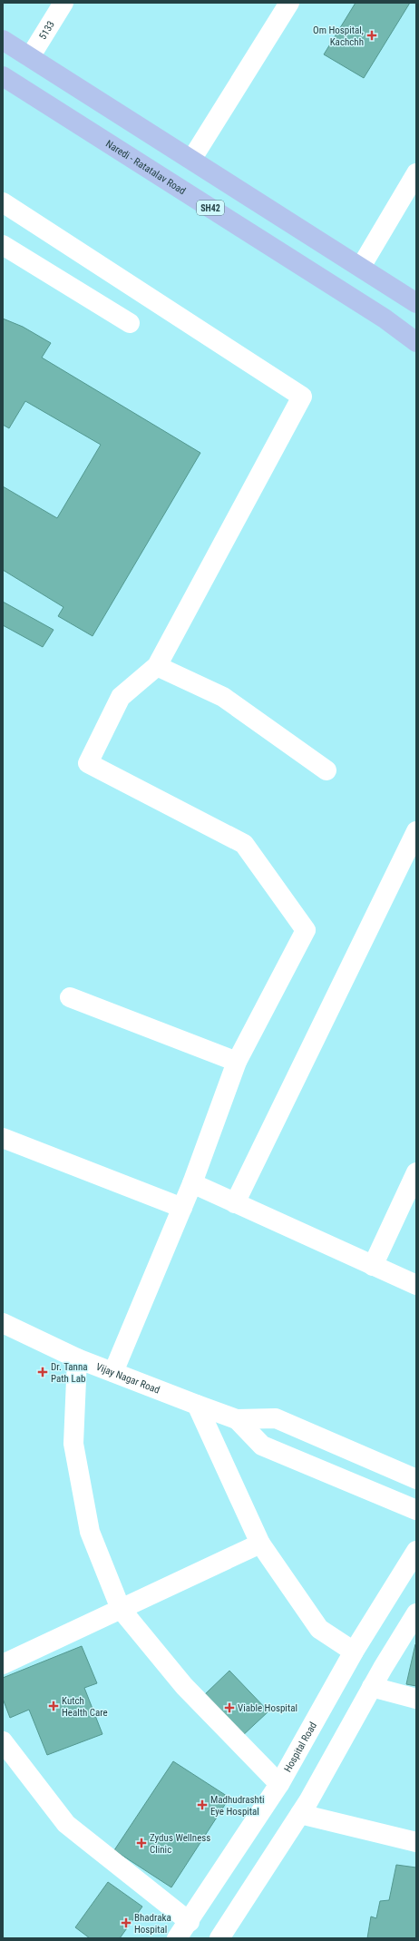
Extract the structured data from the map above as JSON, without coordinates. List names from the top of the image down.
{
  "streets": {
    "main road": ["Naredi - Ratatalav Road", "SH42"],
    "street": ["5133", "Vijay Nagar Road", "Hospital Road"]
  },
  "places": {
    "health": [
      "Om Hospital, Kachchh",
      "Dr. Tanna Path Lab",
      "Kutch Health Care",
      "Viable Hospital",
      "Madhudrashti Eye Hospital",
      "Zydus Wellness Clinic",
      "Bhadraka Hospital"
    ]
  }
}
